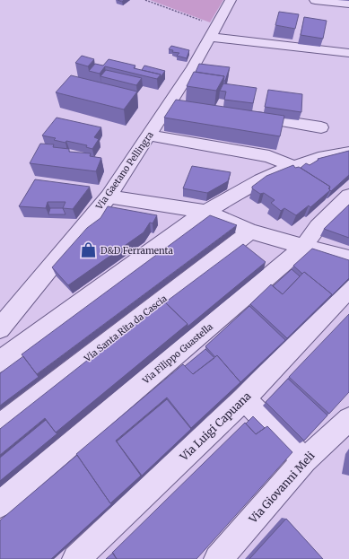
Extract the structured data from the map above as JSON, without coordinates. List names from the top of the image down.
{
  "streets": {
    "street": [
      "Via Gaetano Pellingra",
      "Via Santa Rita da Cascia",
      "Via Filippo Guastella",
      "Via Luigi Capuana",
      "Via Giovanni Meli"
    ]
  },
  "places": {
    "shop": ["D&D Ferramenta"]
  }
}
